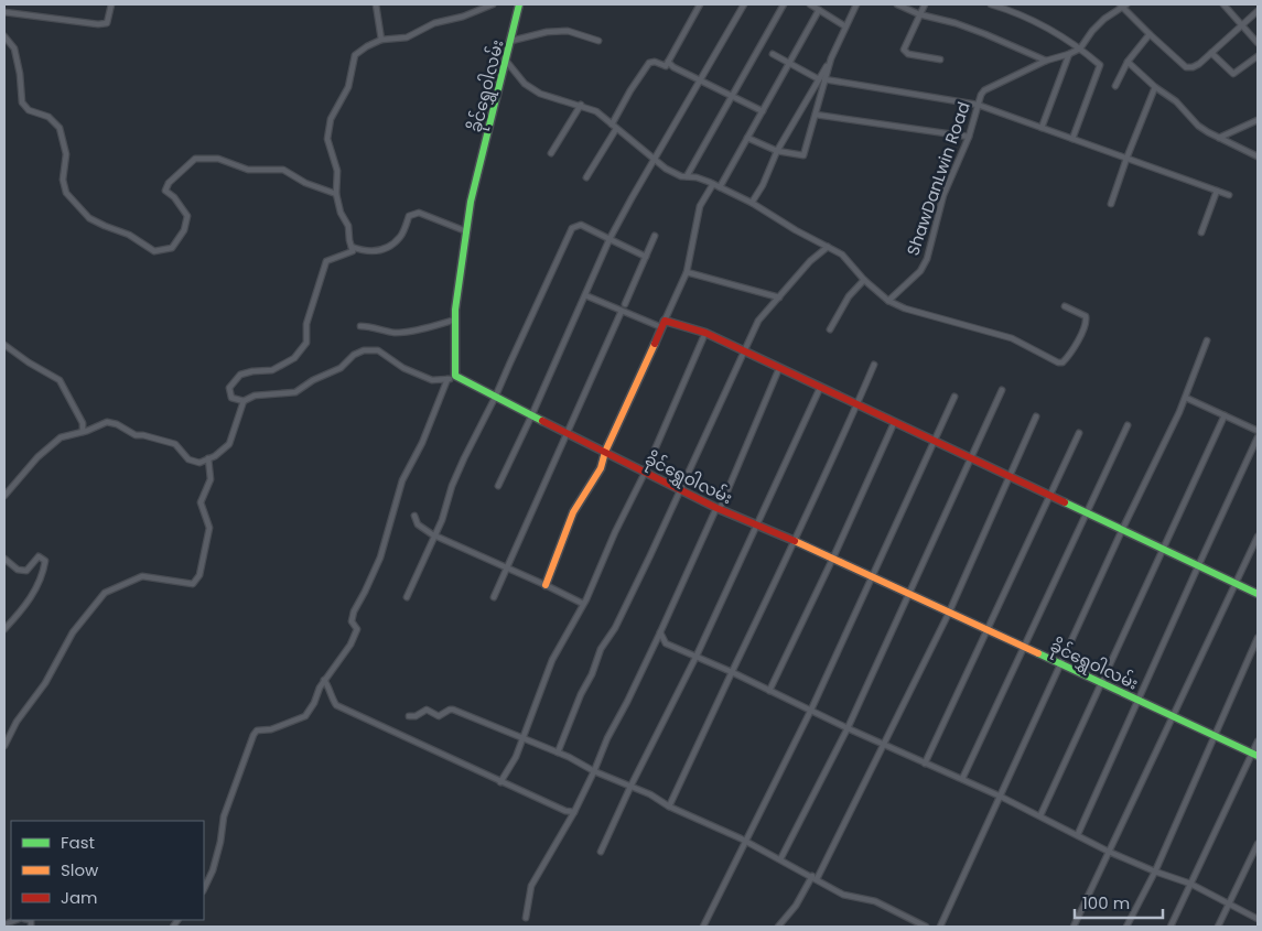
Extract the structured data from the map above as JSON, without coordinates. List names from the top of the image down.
{
  "streets": {
    "street": ["ခိုင်ရွှေဝါလမ်း", "ShawDanLwin Road"]
  },
  "legend": ["Fast", "Slow", "Jam"],
  "scale_bar": "100 m"
}
